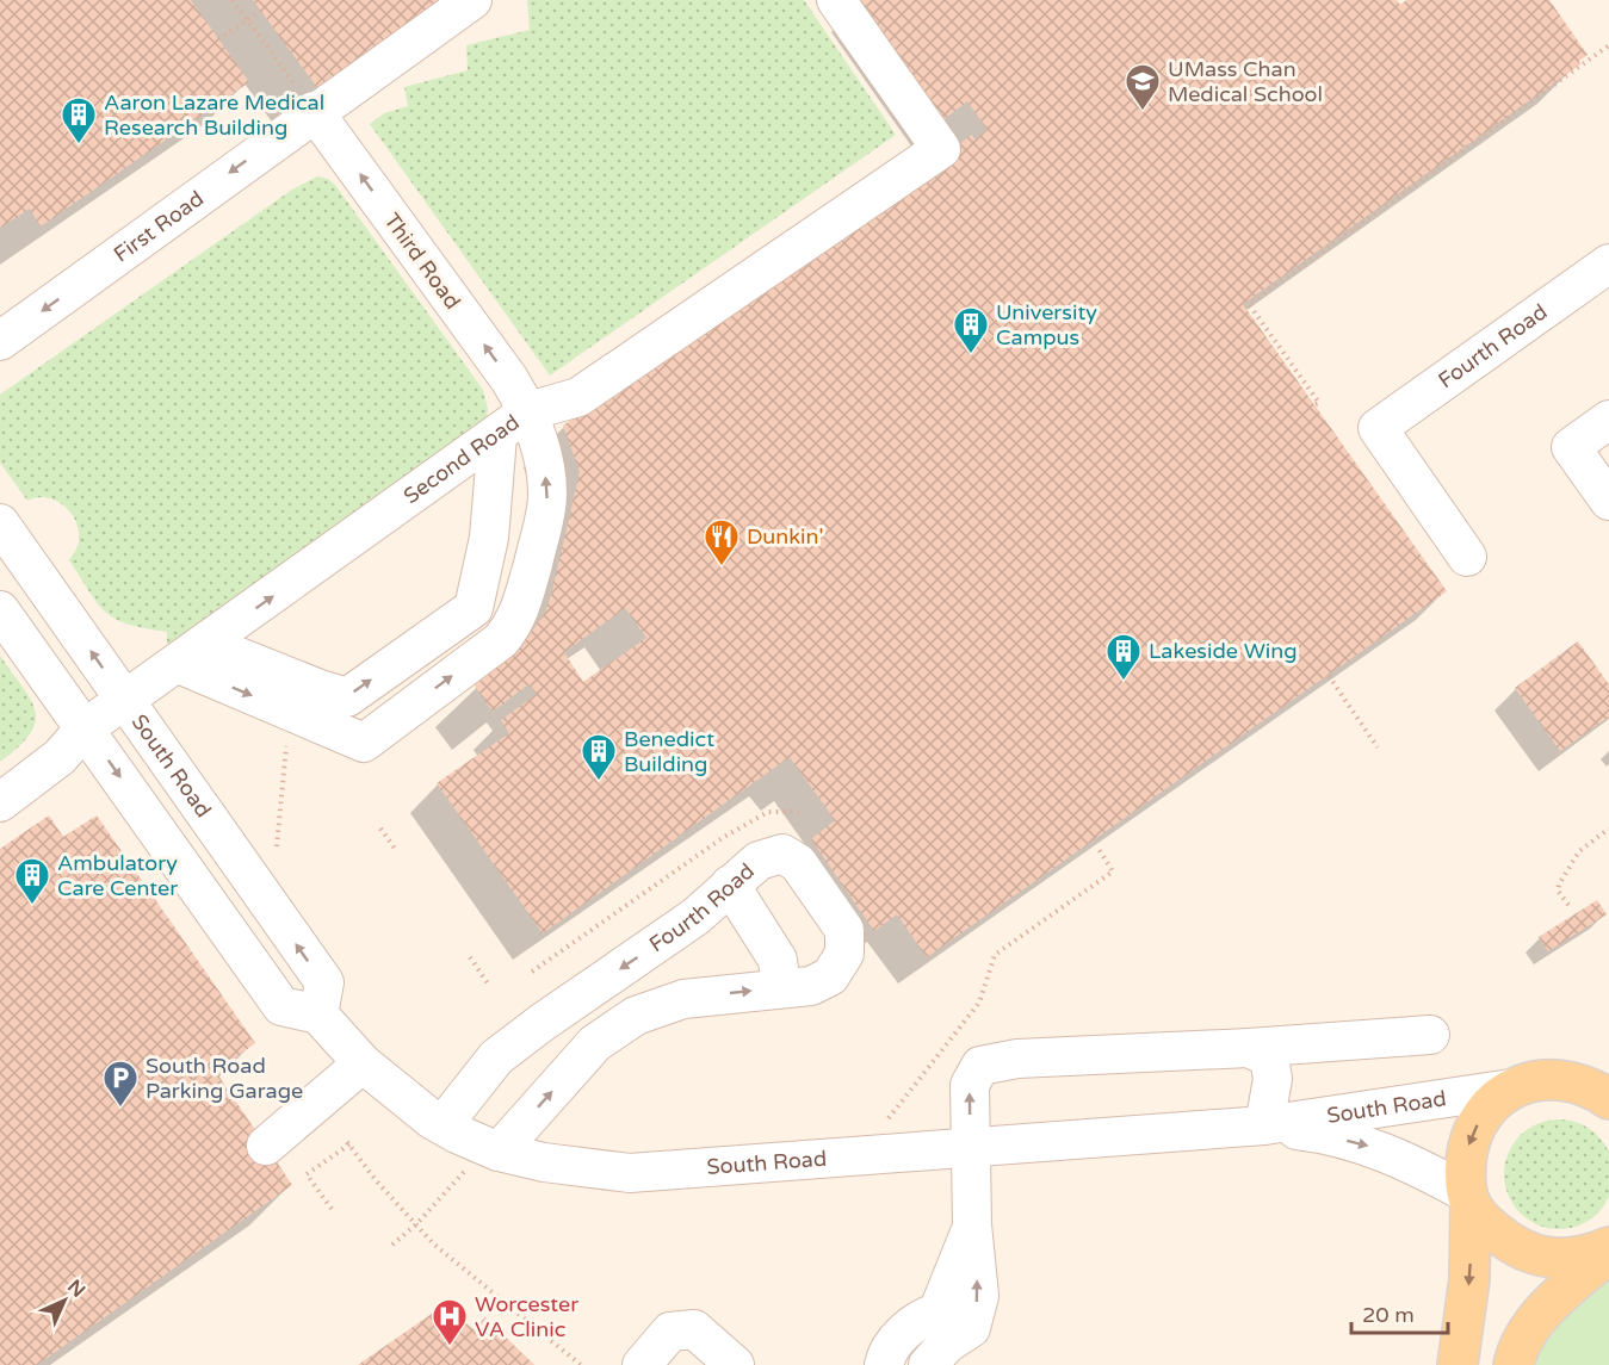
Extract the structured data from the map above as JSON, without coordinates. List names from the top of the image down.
{
  "streets": {
    "street": [
      "First Road",
      "Third Road",
      "Fourth Road",
      "Second Road",
      "South Road"
    ]
  },
  "crossings": [
    ["First Road", "Third Road"],
    ["Third Road", "Second Road"],
    ["Fourth Road", "South Road"],
    ["Second Road", "South Road"]
  ],
  "one_way": ["First Road"],
  "places": {
    "school or university": ["UMass Chan Medical School"],
    "building": [
      "Aaron Lazare Medical Research Building",
      "University Campus",
      "Lakeside Wing",
      "Benedict Building",
      "Ambulatory Care Center"
    ],
    "restaurant": ["Dunkin'"],
    "parking": ["South Road Parking Garage"],
    "hospital": ["Worcester VA Clinic"]
  },
  "scale_bar": "20 m",
  "north": "top right"
}
